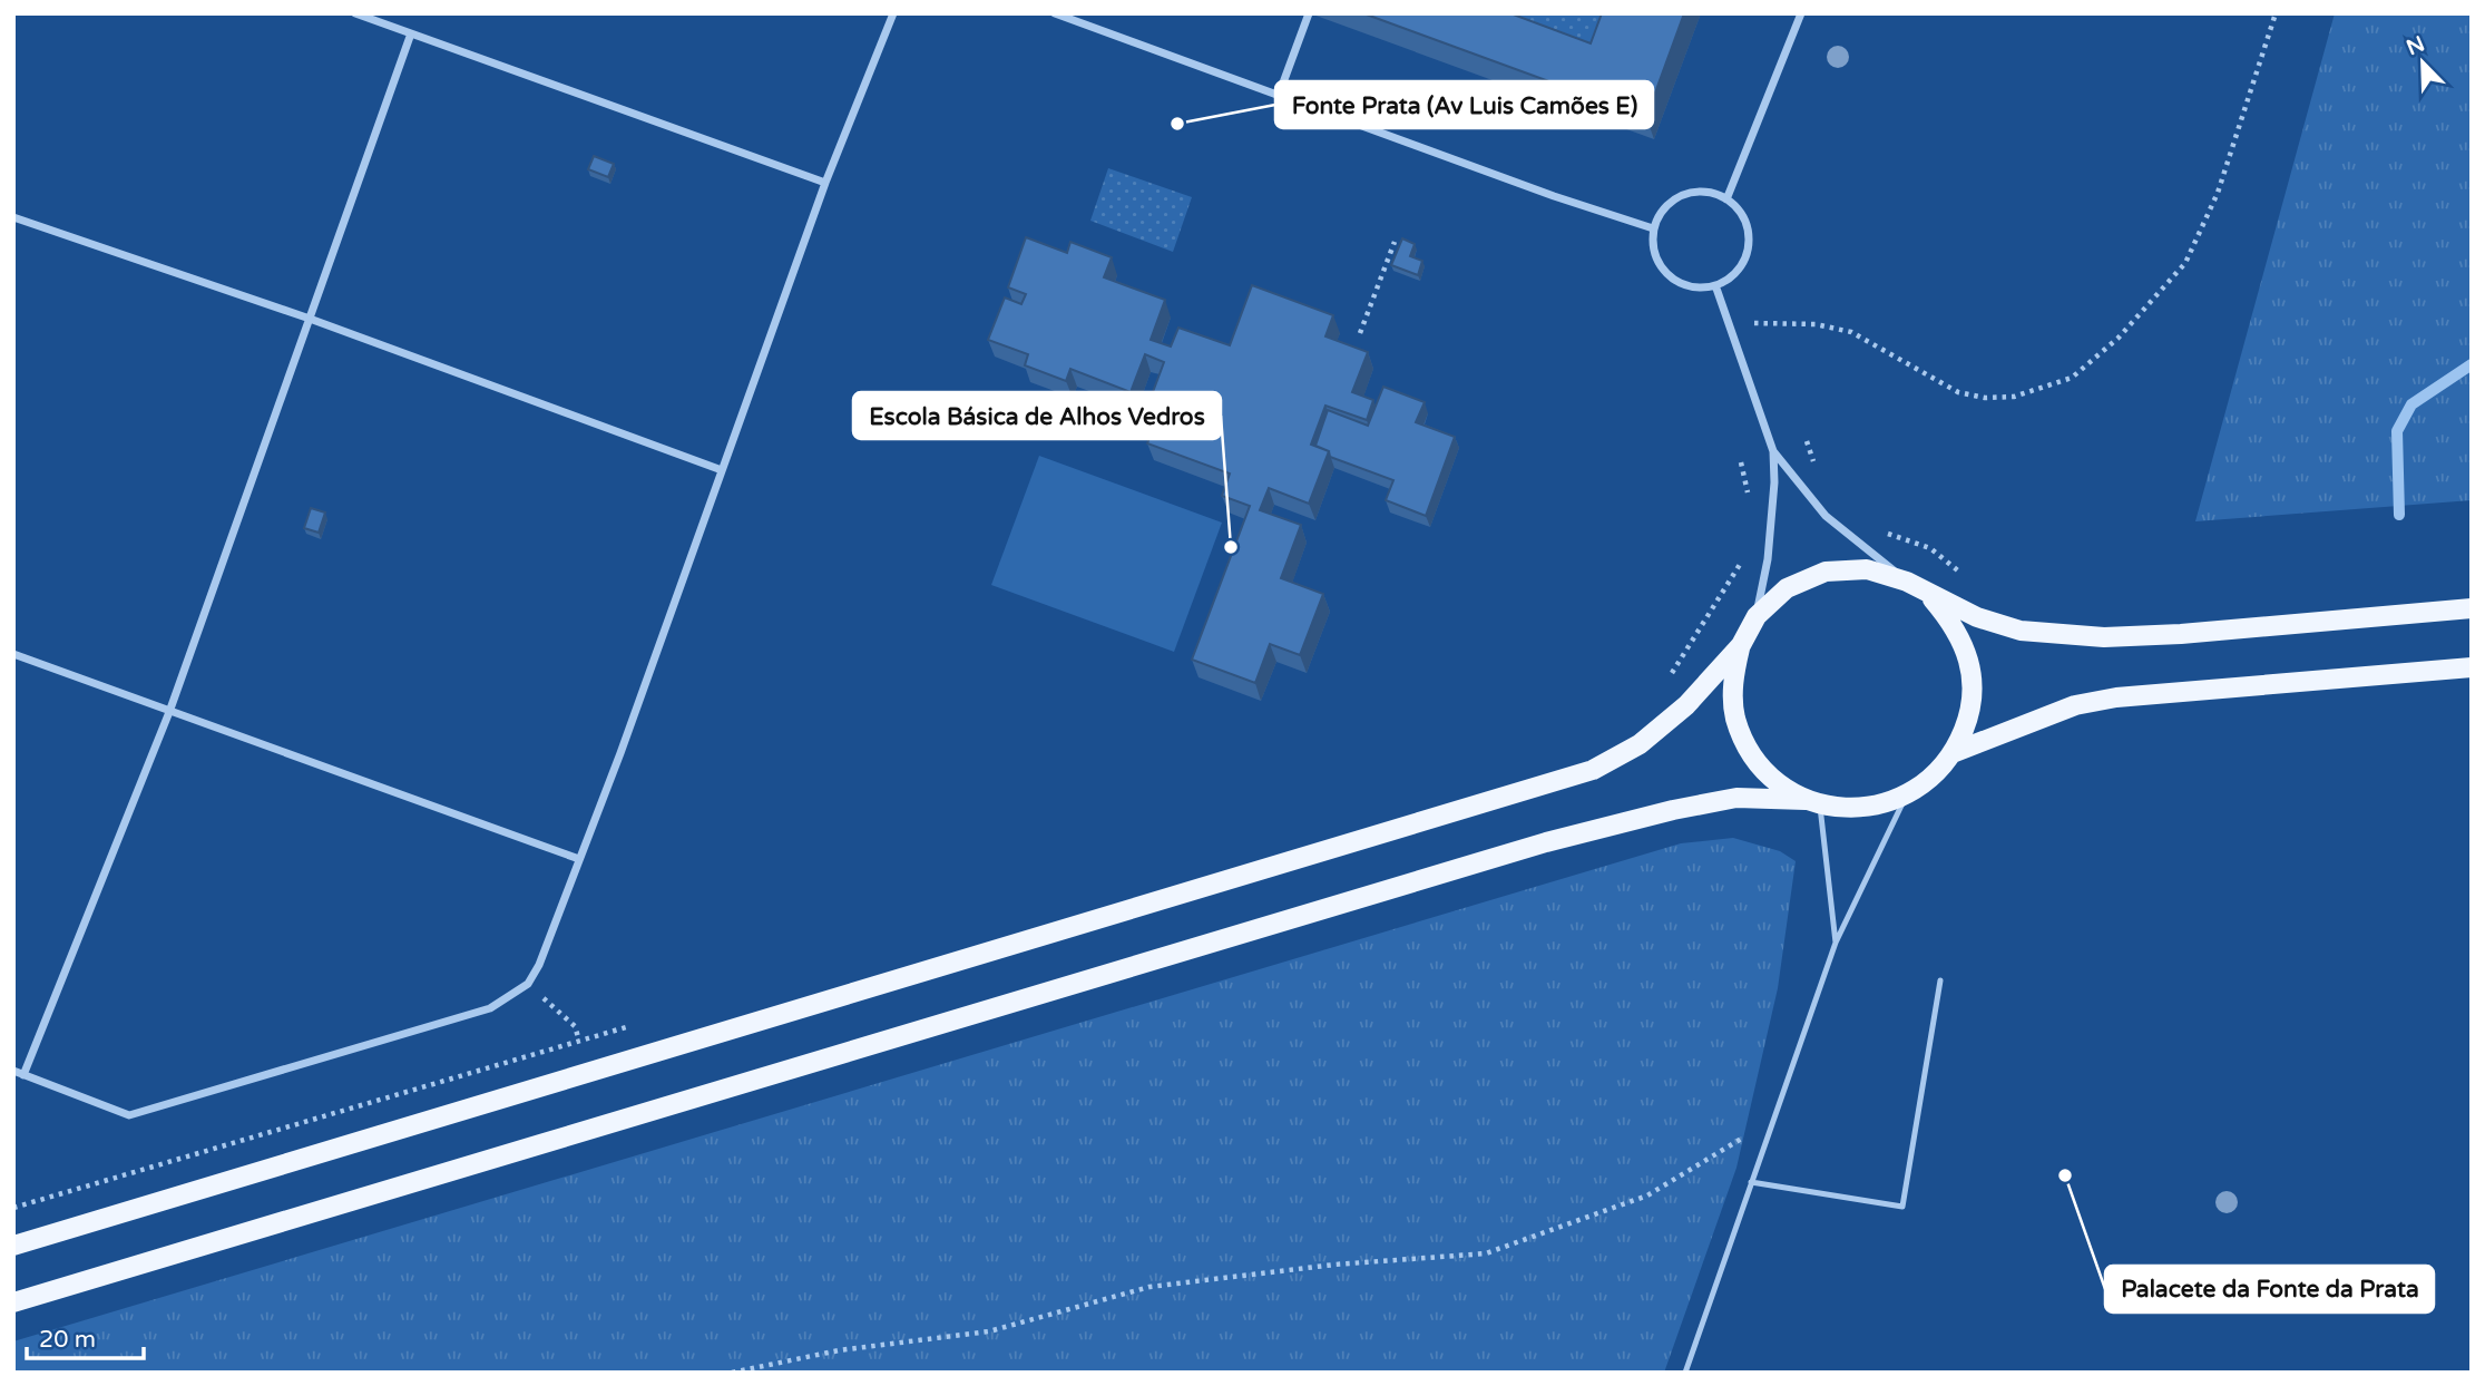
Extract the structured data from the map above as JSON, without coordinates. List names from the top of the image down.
{
  "places": ["Fonte Prata (Av Luis Camões E)", "Escola Básica de Alhos Vedros", "Palacete da Fonte da Prata"],
  "scale_bar": "20 m",
  "north": "top left"
}
